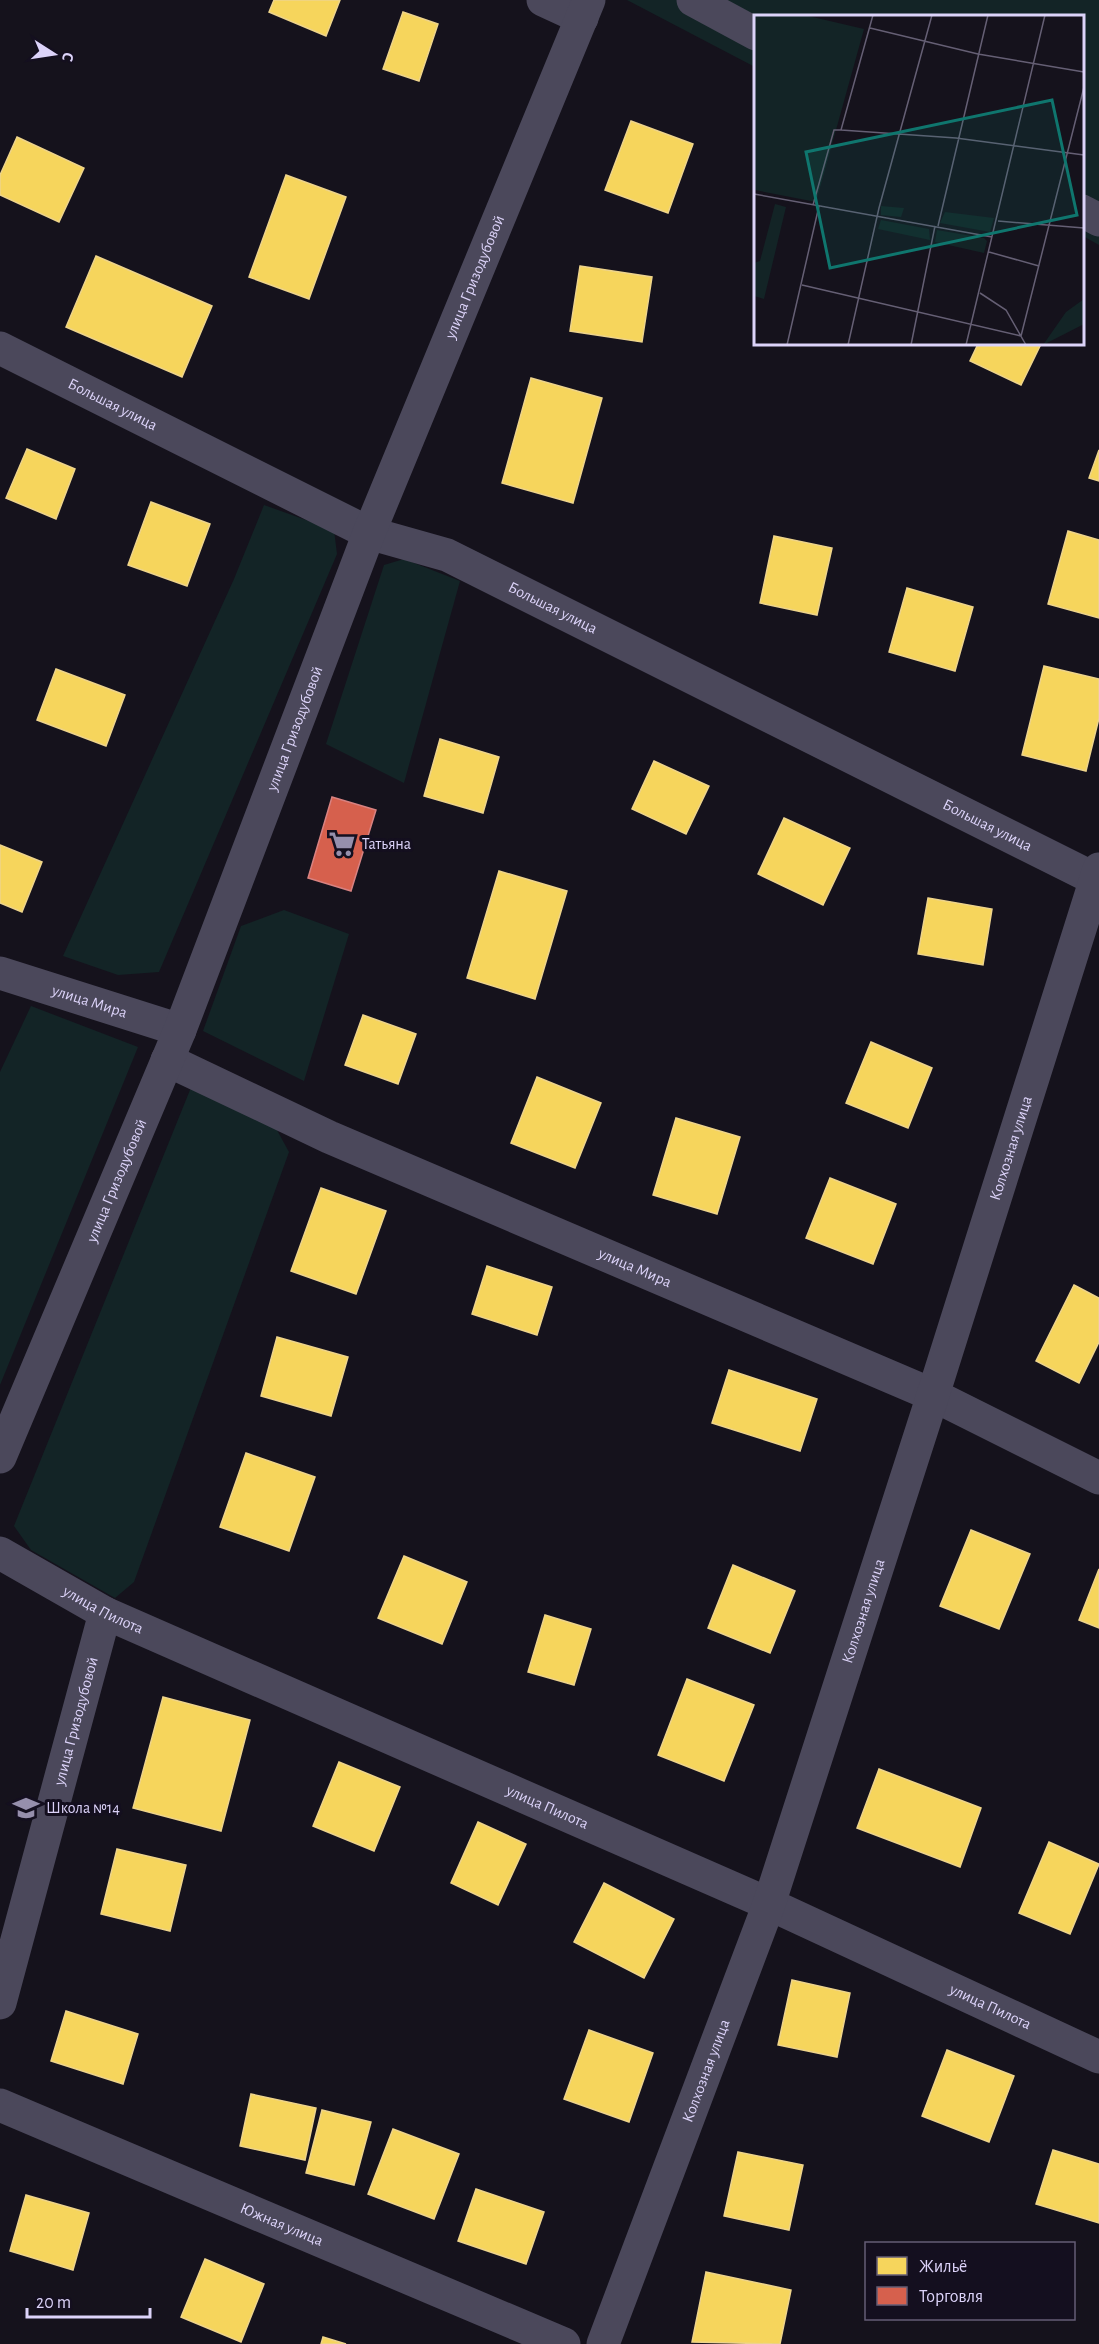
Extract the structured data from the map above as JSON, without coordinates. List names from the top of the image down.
{
  "streets": {
    "street": [
      "улица Гризодубовой",
      "Большая улица",
      "улица Мира",
      "Колхозная улица",
      "улица Пилота",
      "Южная улица"
    ]
  },
  "crossings": [
    ["улица Гризодубовой", "Большая улица"],
    ["улица Гризодубовой", "улица Мира"],
    ["улица Гризодубовой", "улица Пилота"],
    ["Большая улица", "Колхозная улица"],
    ["улица Мира", "Колхозная улица"],
    ["Колхозная улица", "улица Пилота"]
  ],
  "places": {
    "supermarket": ["Татьяна"],
    "school or university": ["Школа №14"]
  },
  "legend": ["Жильё", "Торговля"],
  "scale_bar": "20 m",
  "north": "right"
}
